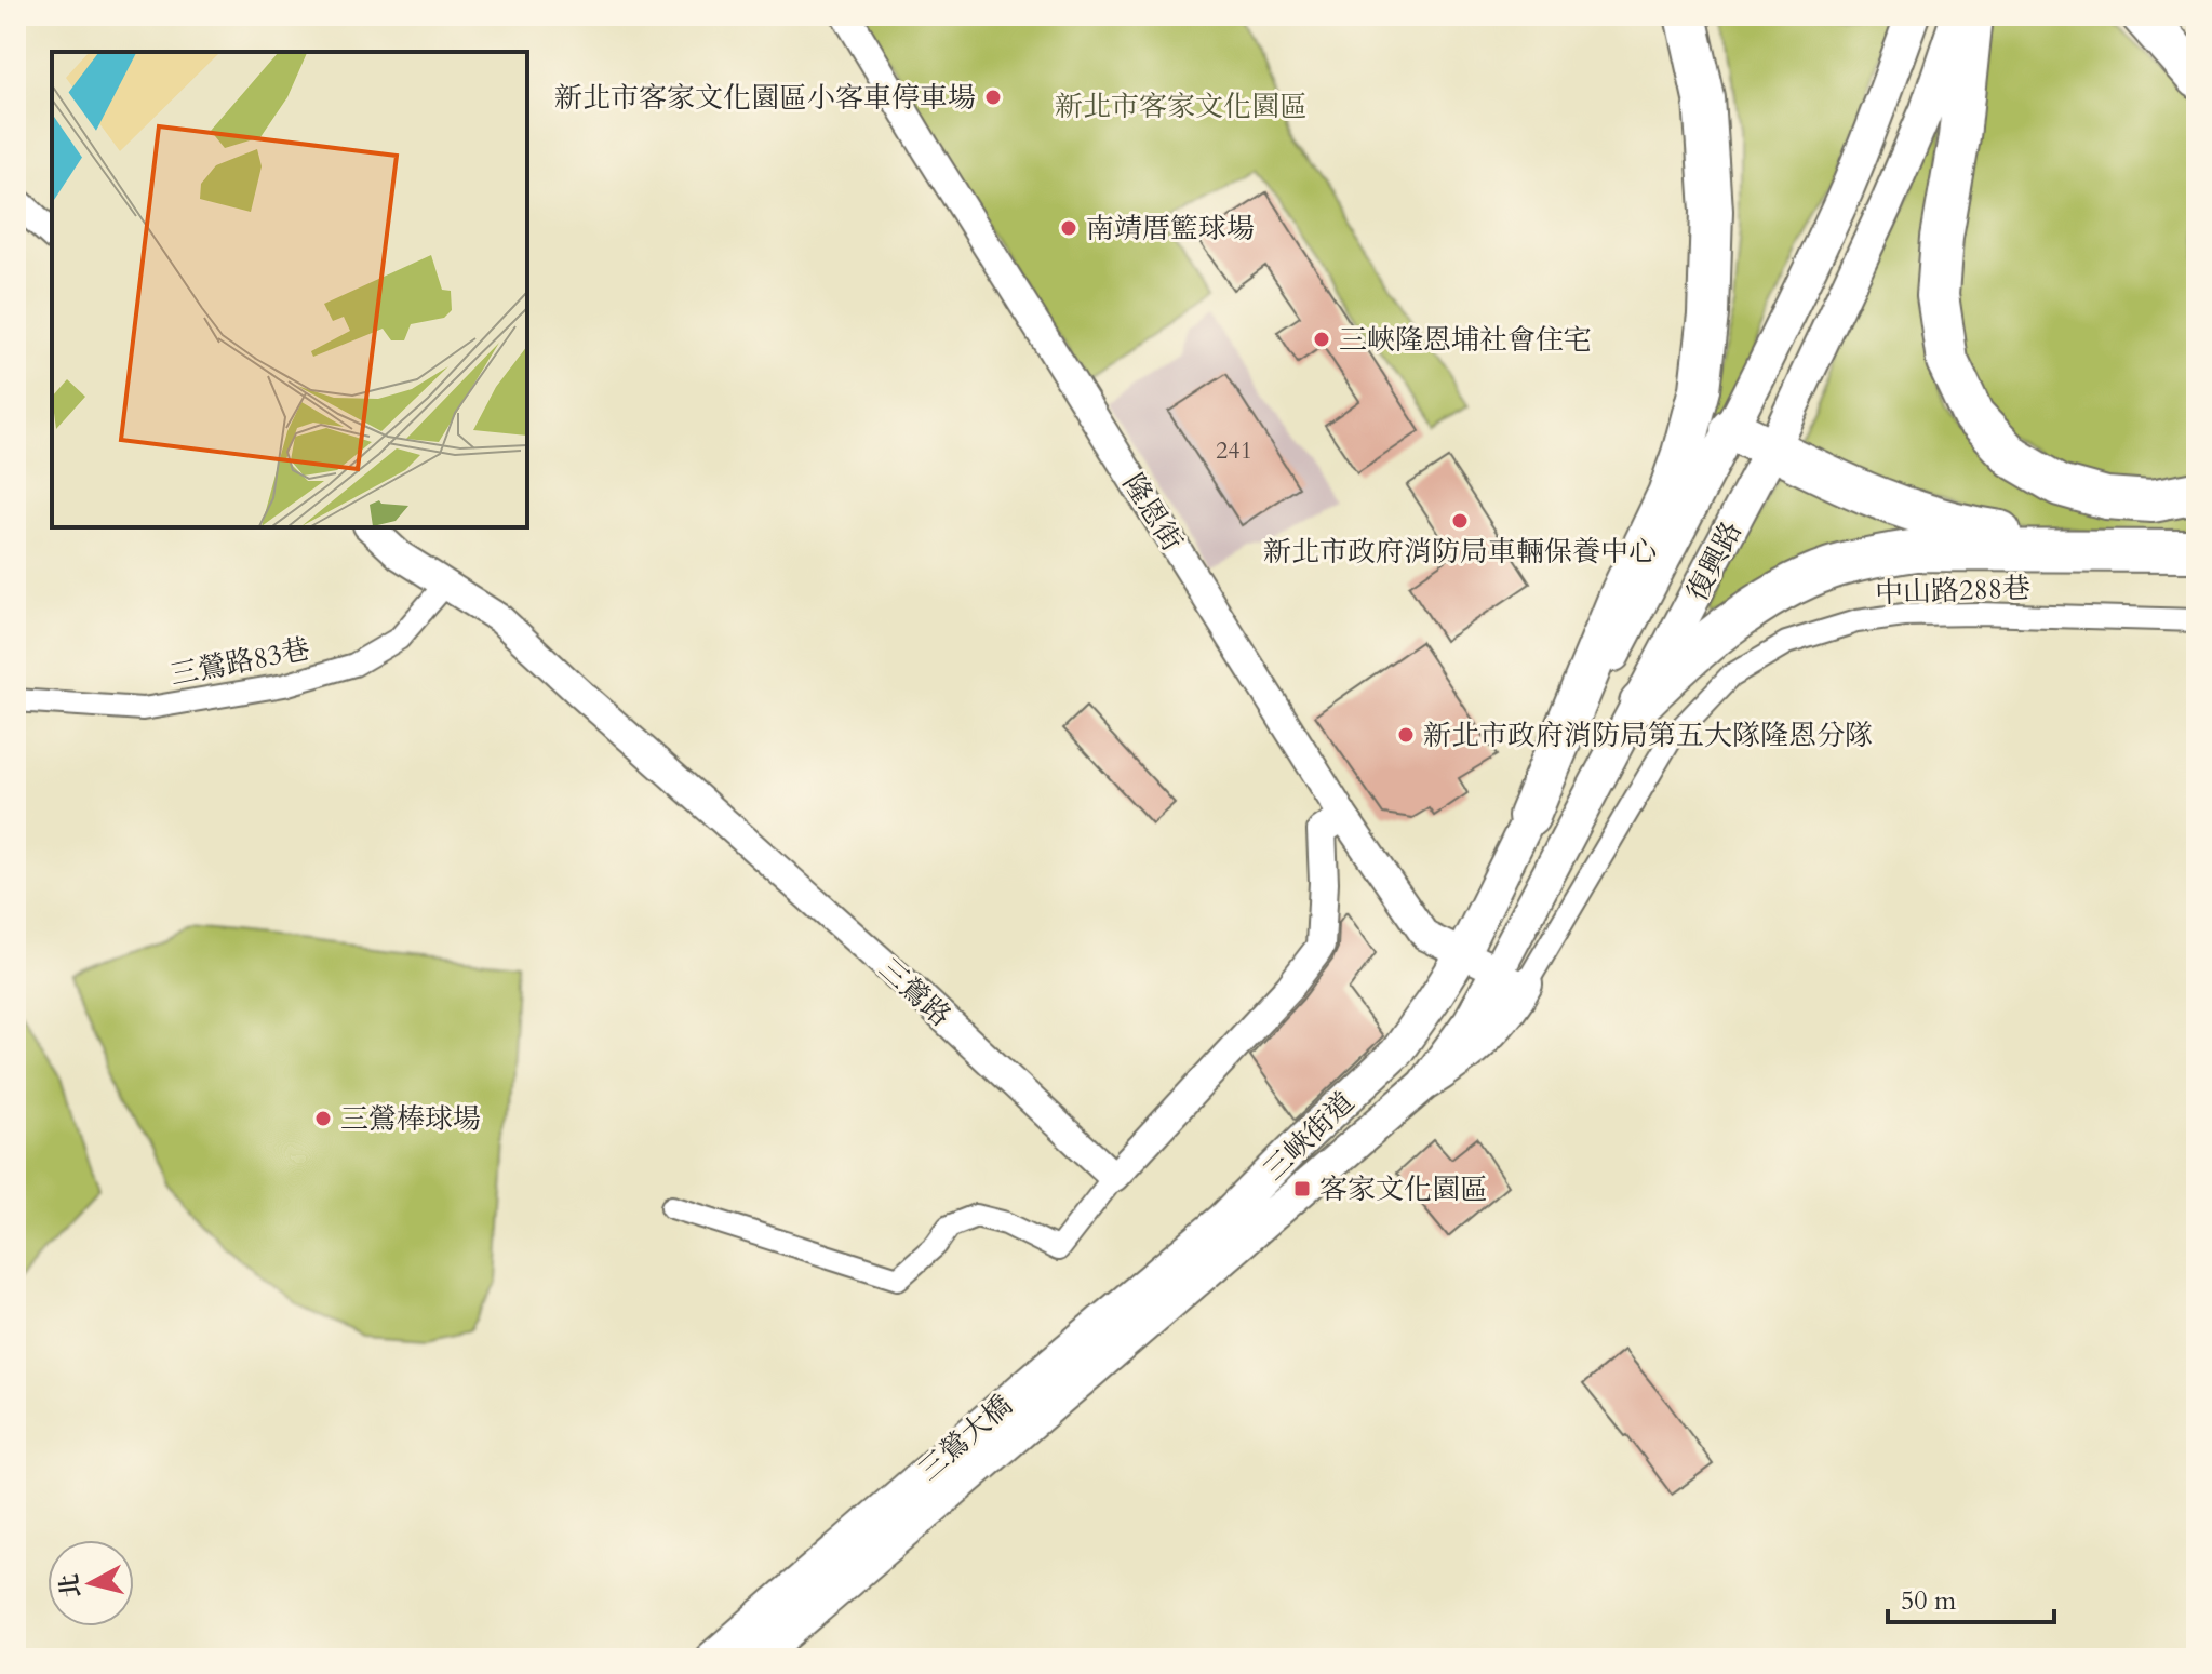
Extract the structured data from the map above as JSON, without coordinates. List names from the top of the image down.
{
  "streets": {
    "main road": ["復興路", "三峽街道", "三鶯大橋"],
    "street": [
      "隆恩街",
      "中山路288巷",
      "三鶯路83巷",
      "三鶯路"
    ]
  },
  "crossings": [
    ["隆恩街", "復興路"],
    ["隆恩街", "中山路288巷"],
    ["復興路", "中山路288巷"],
    ["復興路", "三峽街道"],
    ["三鶯路83巷", "三鶯路"],
    ["三峽街道", "三鶯大橋"]
  ],
  "parks": ["新北市客家文化園區"],
  "places": {
    "other": [
      "新北市客家文化園區小客車停車場",
      "南靖厝籃球場",
      "三峽隆恩埔社會住宅",
      "新北市政府消防局車輛保養中心",
      "新北市政府消防局第五大隊隆恩分隊",
      "三鶯棒球場"
    ],
    "transit": ["客家文化園區"]
  },
  "house_numbers": ["241"],
  "scale_bar": "50 m",
  "north": "left"
}
